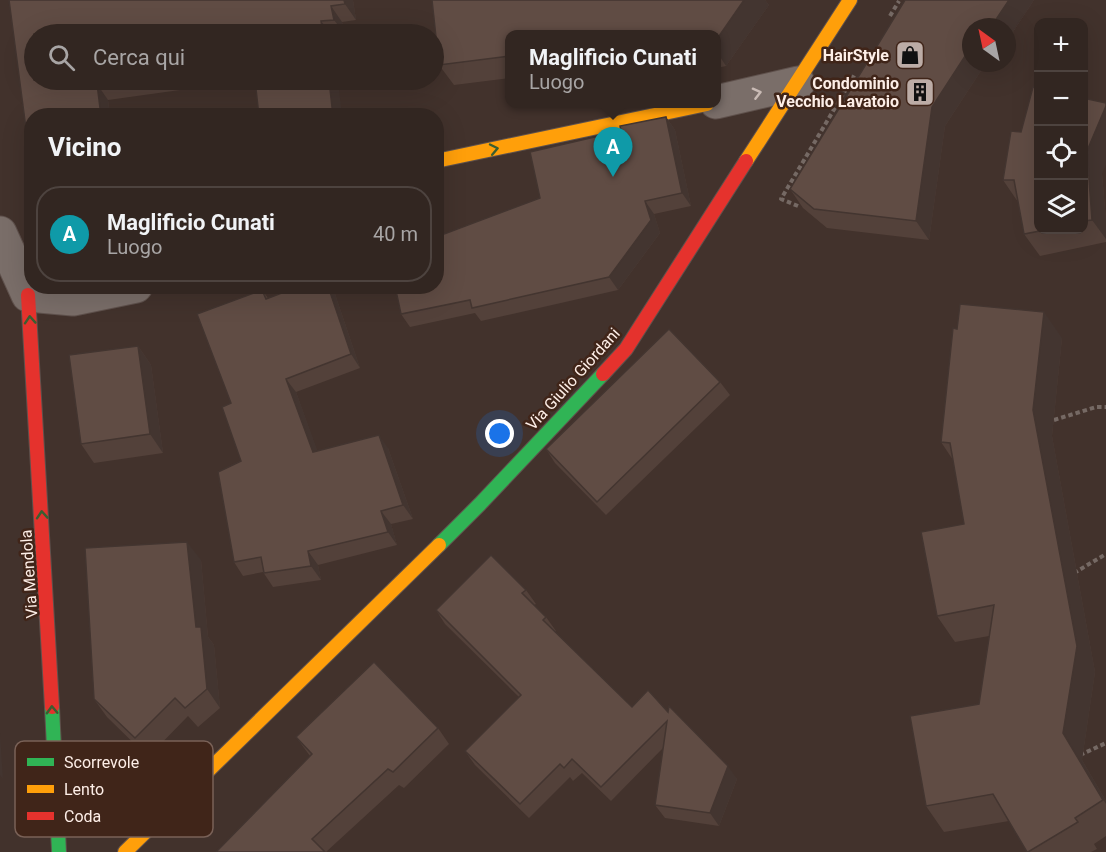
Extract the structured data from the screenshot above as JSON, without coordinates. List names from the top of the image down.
{
  "streets": {
    "street": ["Via Giulio Giordani", "Via Mendola"]
  },
  "one_way": ["Via Mendola"],
  "places": {
    "shop": ["HairStyle"],
    "building": ["Condominio Vecchio Lavatoio"]
  },
  "legend": ["Scorrevole", "Lento", "Coda"],
  "north": "top left",
  "page": {
    "map_buttons": ["+", "−"],
    "search": "Cerca qui",
    "popup": ["Maglificio Cunati", "Luogo"],
    "heading": "Vicino",
    "pins": "A",
    "list": [
      {
        "mark": "A",
        "name": "Maglificio Cunati",
        "note": "Luogo",
        "value": "40 m"
      }
    ]
  }
}
